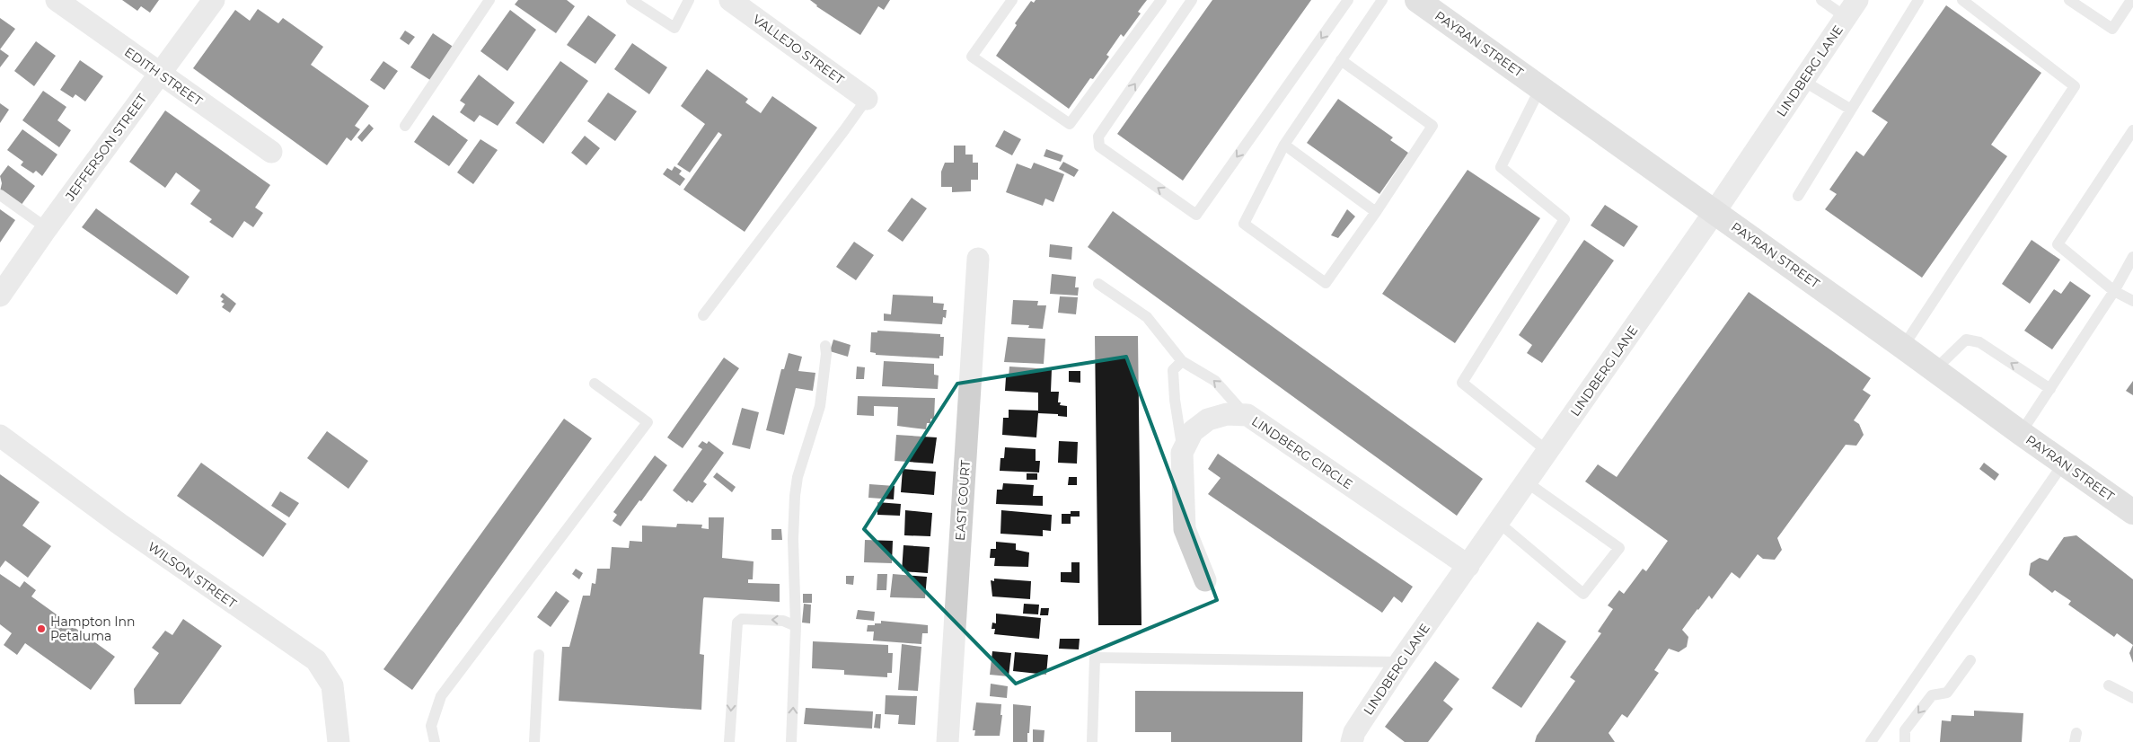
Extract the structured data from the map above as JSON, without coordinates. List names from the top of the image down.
{
  "streets": {
    "main road": ["PAYRAN STREET"],
    "street": [
      "VALLEJO STREET",
      "LINDBERG LANE",
      "EDITH STREET",
      "JEFFERSON STREET",
      "LINDBERG CIRCLE",
      "EAST COURT",
      "WILSON STREET"
    ]
  },
  "crossings": [
    ["PAYRAN STREET", "LINDBERG LANE"],
    ["LINDBERG LANE", "LINDBERG CIRCLE"],
    ["EDITH STREET", "JEFFERSON STREET"]
  ],
  "places": ["Hampton Inn Petaluma"]
}
